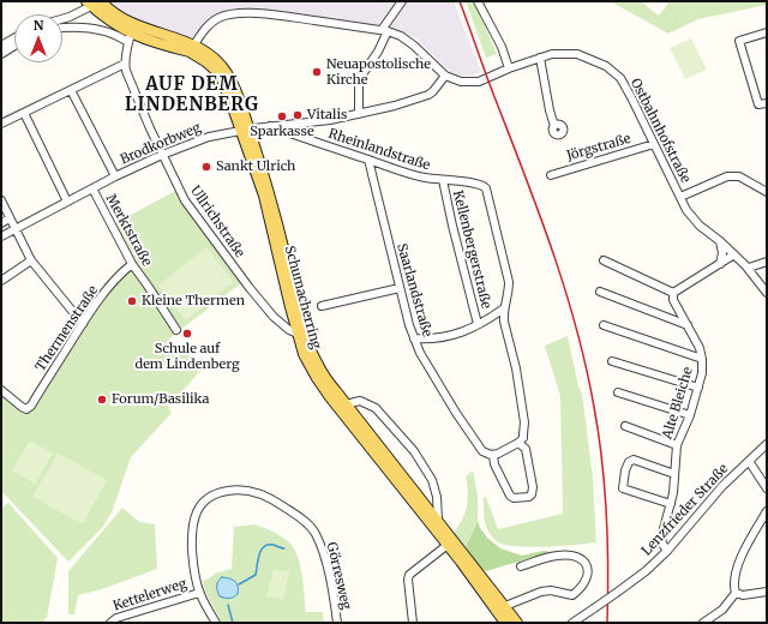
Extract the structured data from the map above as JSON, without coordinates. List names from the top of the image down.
{
  "streets": {
    "main road": ["Schumacherring"],
    "street": [
      "Ostbahnhofstraße",
      "Brodkorbweg",
      "Jörgstraße",
      "Rheinlandstraße",
      "Ullrichstraße",
      "Merktstraße",
      "Kellenbergerstraße",
      "Saarlandstraße",
      "Thermenstraße",
      "Alte Bleiche",
      "Lenzfrieder Straße",
      "Görresweg",
      "Kettelerweg"
    ]
  },
  "crossings": [
    ["Ostbahnhofstraße", "Brodkorbweg"],
    ["Ostbahnhofstraße", "Jörgstraße"],
    ["Ostbahnhofstraße", "Schumacherring"],
    ["Brodkorbweg", "Rheinlandstraße"],
    ["Brodkorbweg", "Ullrichstraße"],
    ["Brodkorbweg", "Merktstraße"],
    ["Brodkorbweg", "Schumacherring"],
    ["Rheinlandstraße", "Kellenbergerstraße"],
    ["Rheinlandstraße", "Saarlandstraße"],
    ["Ullrichstraße", "Schumacherring"],
    ["Merktstraße", "Thermenstraße"],
    ["Alte Bleiche", "Lenzfrieder Straße"],
    ["Görresweg", "Kettelerweg"]
  ],
  "districts": ["AUF DEM LINDENBERG"],
  "places": [
    "Neuapostolische Kirche",
    "Vitalis",
    "Sparkasse",
    "Sankt Ulrich",
    "Kleine Thermen",
    "Schule auf dem Lindenberg",
    "Forum/Basilika"
  ],
  "north": "top"
}
